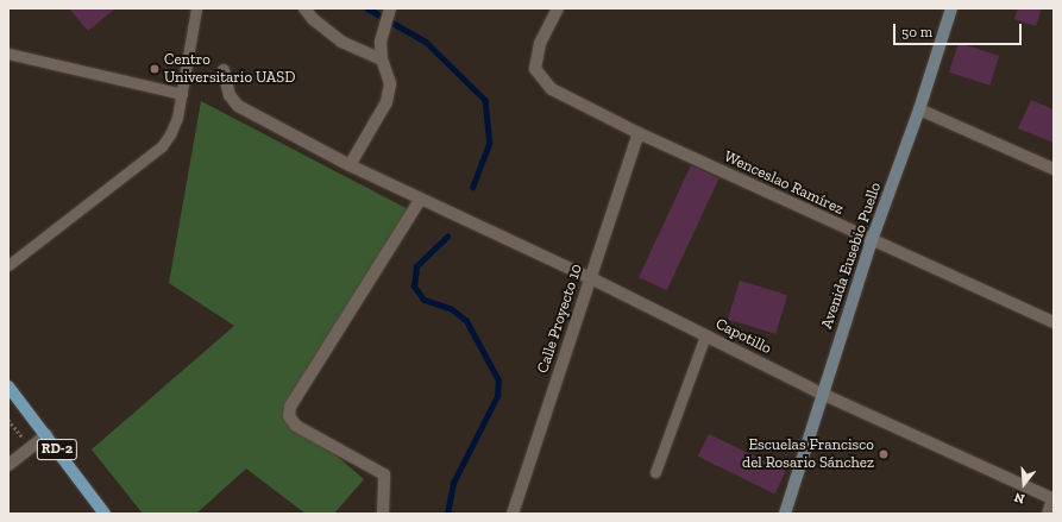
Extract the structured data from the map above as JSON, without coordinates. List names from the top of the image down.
{
  "streets": {
    "main road": ["Avenida Eusebio Puello", "RD-2"],
    "street": ["Wenceslao Ramírez", "Calle Proyecto 10", "Capotillo"]
  },
  "crossings": [
    ["Wenceslao Ramírez", "Avenida Eusebio Puello"],
    ["Wenceslao Ramírez", "Calle Proyecto 10"],
    ["Avenida Eusebio Puello", "Capotillo"],
    ["Calle Proyecto 10", "Capotillo"]
  ],
  "places": ["Centro Universitario UASD", "Escuelas Francisco del Rosario Sánchez"],
  "scale_bar": "50 m",
  "north": "bottom"
}
